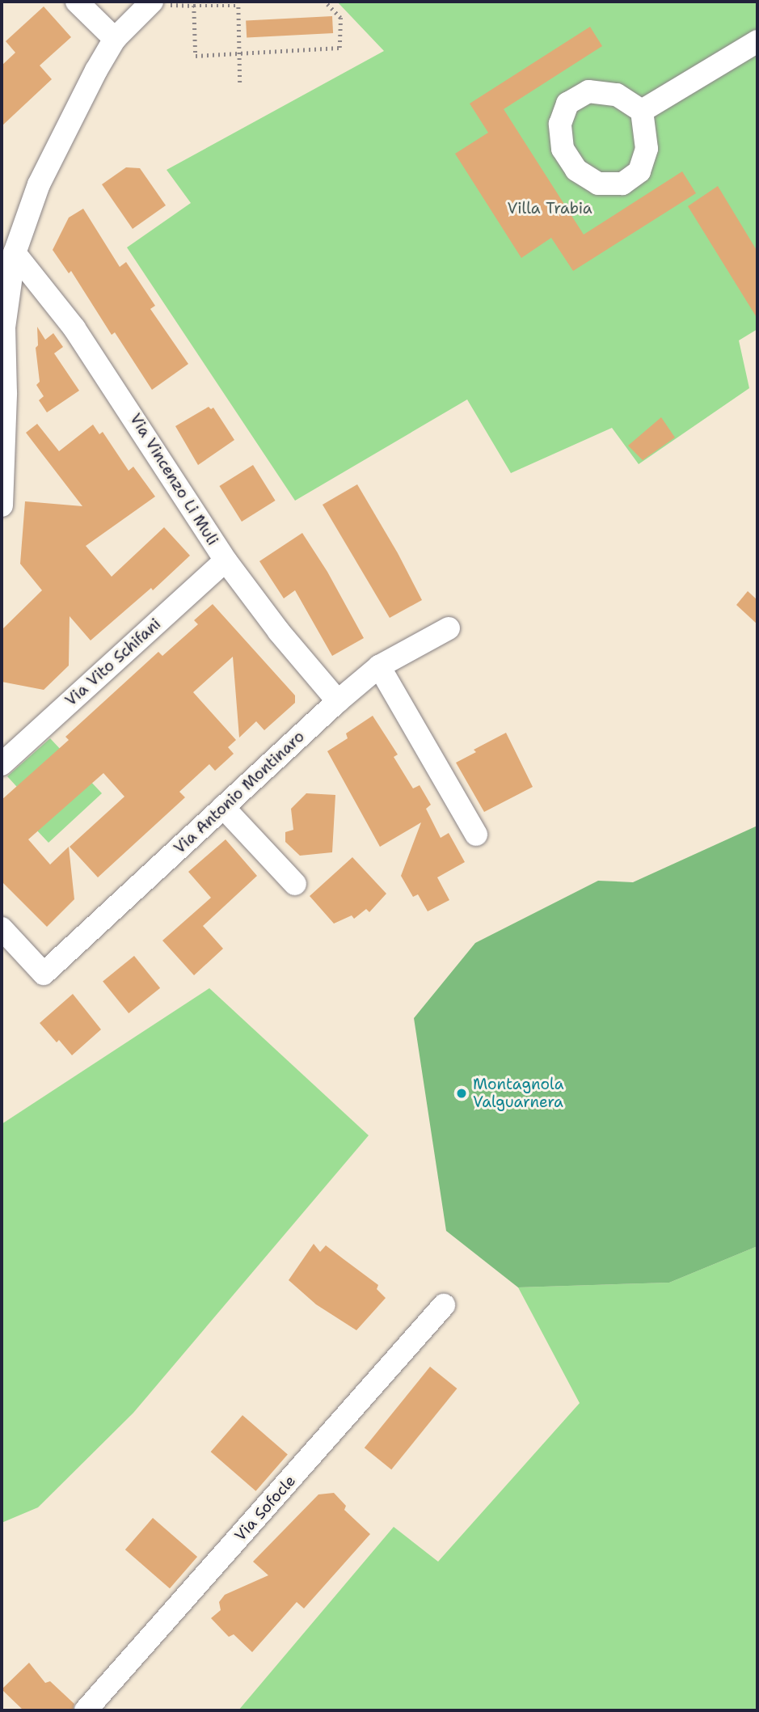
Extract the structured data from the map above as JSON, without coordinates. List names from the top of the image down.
{
  "streets": {
    "street": [
      "Via Vincenzo Li Muli",
      "Via Vito Schifani",
      "Via Antonio Montinaro",
      "Via Sofocle"
    ]
  },
  "crossings": [
    ["Via Vincenzo Li Muli", "Via Vito Schifani"],
    ["Via Vincenzo Li Muli", "Via Antonio Montinaro"]
  ],
  "parks": ["Villa Trabia"],
  "places": ["Montagnola Valguarnera"]
}
